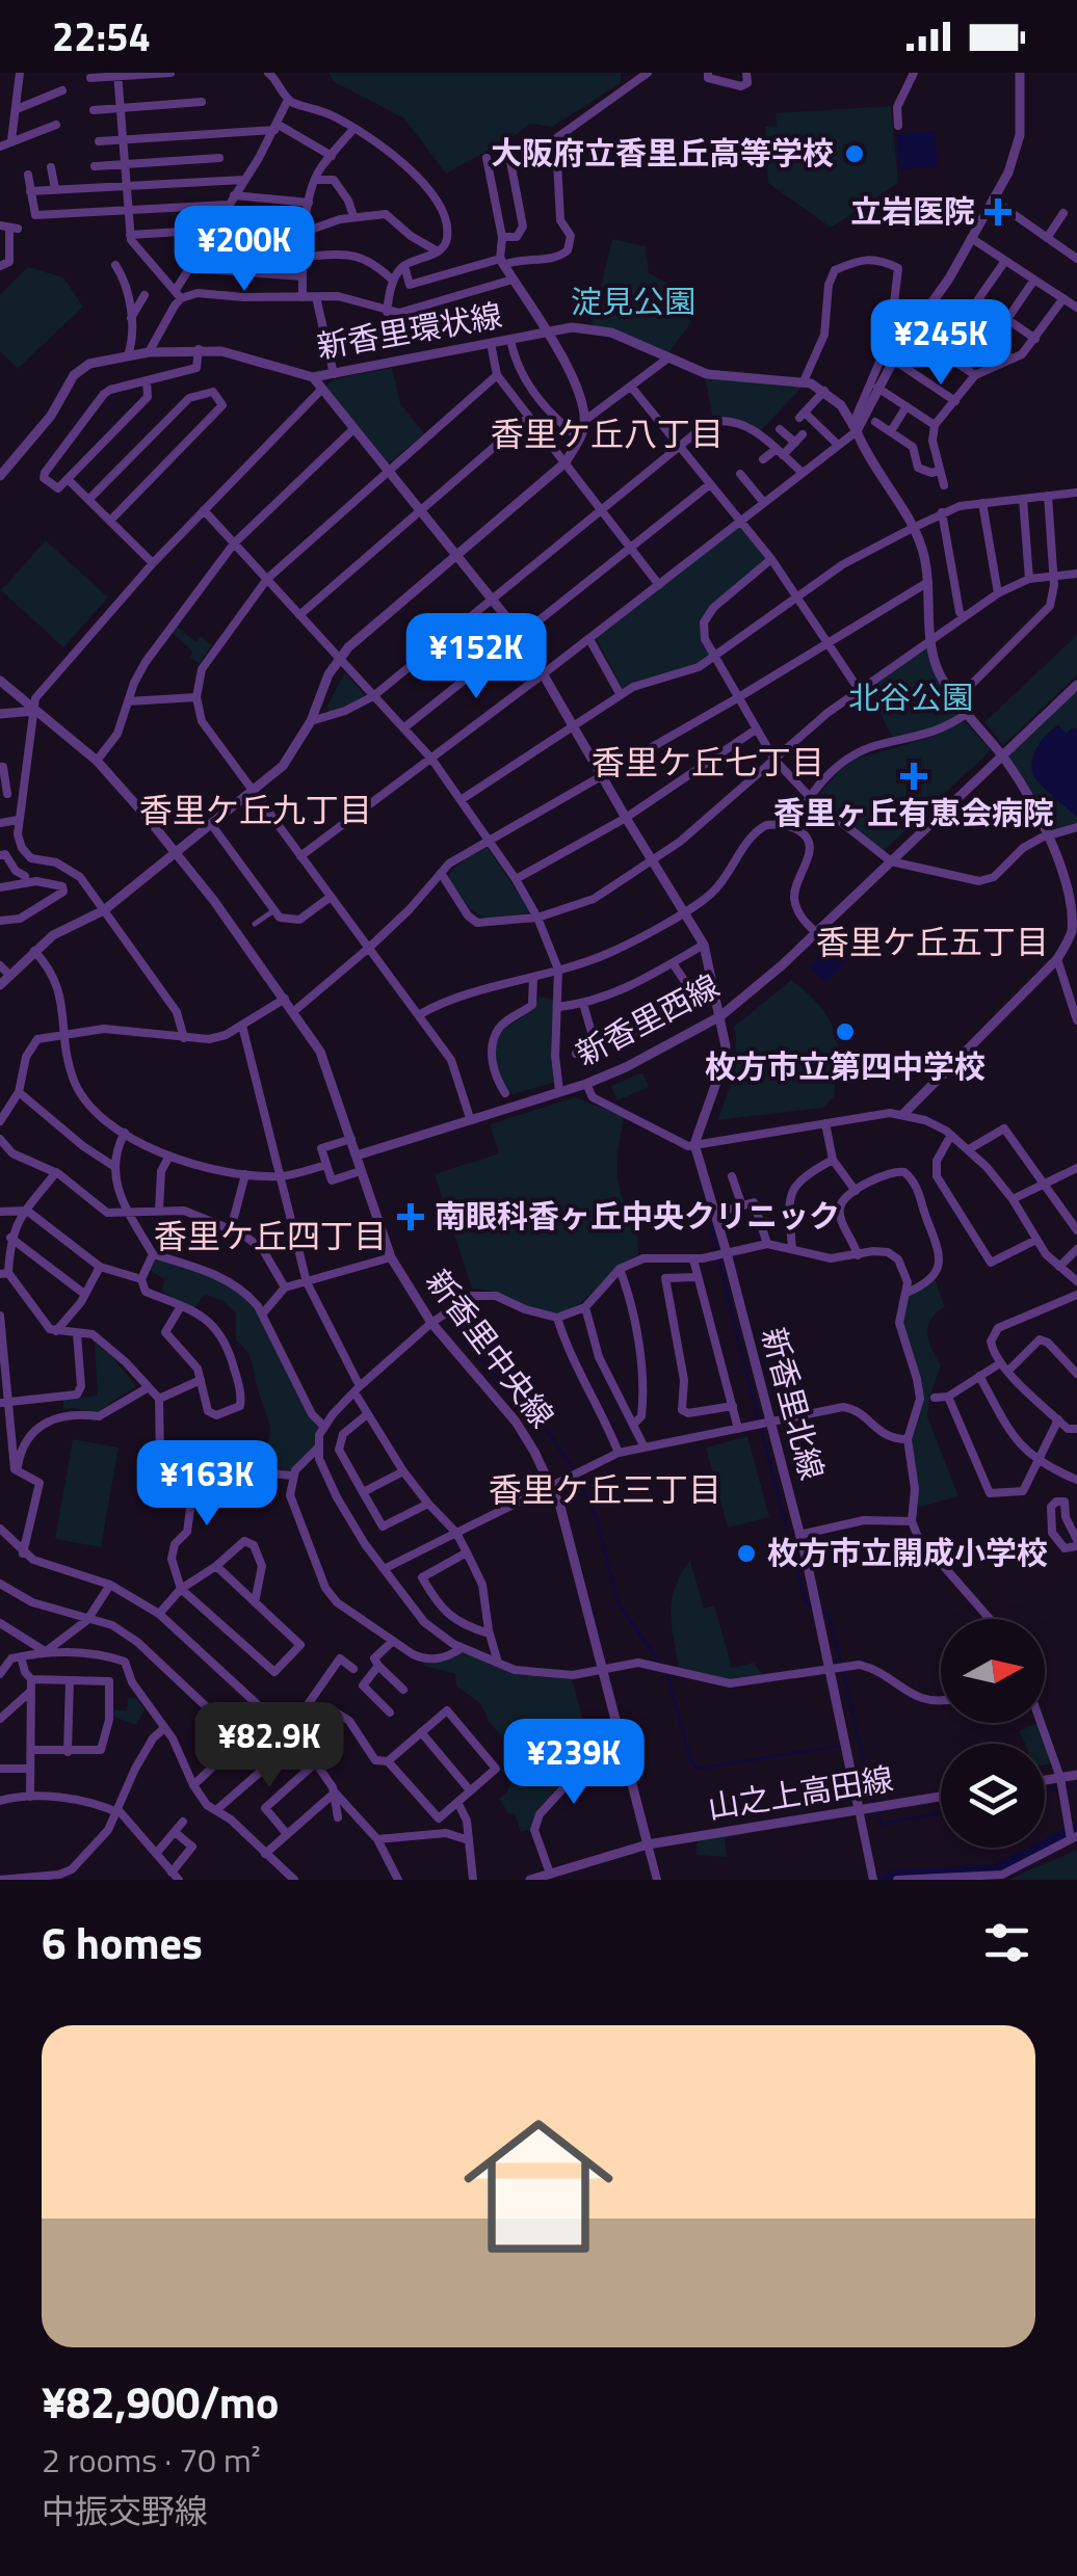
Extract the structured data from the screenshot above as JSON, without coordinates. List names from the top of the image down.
{
  "streets": {
    "street": [
      "新香里環状線",
      "新香里西線",
      "新香里中央線",
      "新香里北線",
      "山之上高田線"
    ]
  },
  "crossings": [
    ["新香里環状線", "新香里西線"],
    ["新香里西線", "新香里中央線"],
    ["新香里中央線", "山之上高田線"],
    ["新香里北線", "山之上高田線"]
  ],
  "districts": [
    "香里ケ丘八丁目",
    "香里ケ丘七丁目",
    "香里ケ丘九丁目",
    "香里ケ丘五丁目",
    "香里ケ丘四丁目",
    "香里ケ丘三丁目"
  ],
  "parks": ["淀見公園", "北谷公園"],
  "places": {
    "other": ["大阪府立香里丘高等学校", "枚方市立第四中学校", "枚方市立開成小学校"],
    "health": ["立岩医院", "香里ヶ丘有恵会病院", "南眼科香ヶ丘中央クリニック"]
  },
  "north": "right",
  "page": {
    "status": "22:54",
    "price": [
      "¥200K",
      "¥245K",
      "¥152K",
      "¥163K",
      "¥82.9K",
      "¥239K"
    ],
    "heading": "6 homes",
    "list": [
      {
        "name": "¥82,900/mo",
        "note": "2 rooms · 70 m² · 中振交野線"
      }
    ]
  }
}
